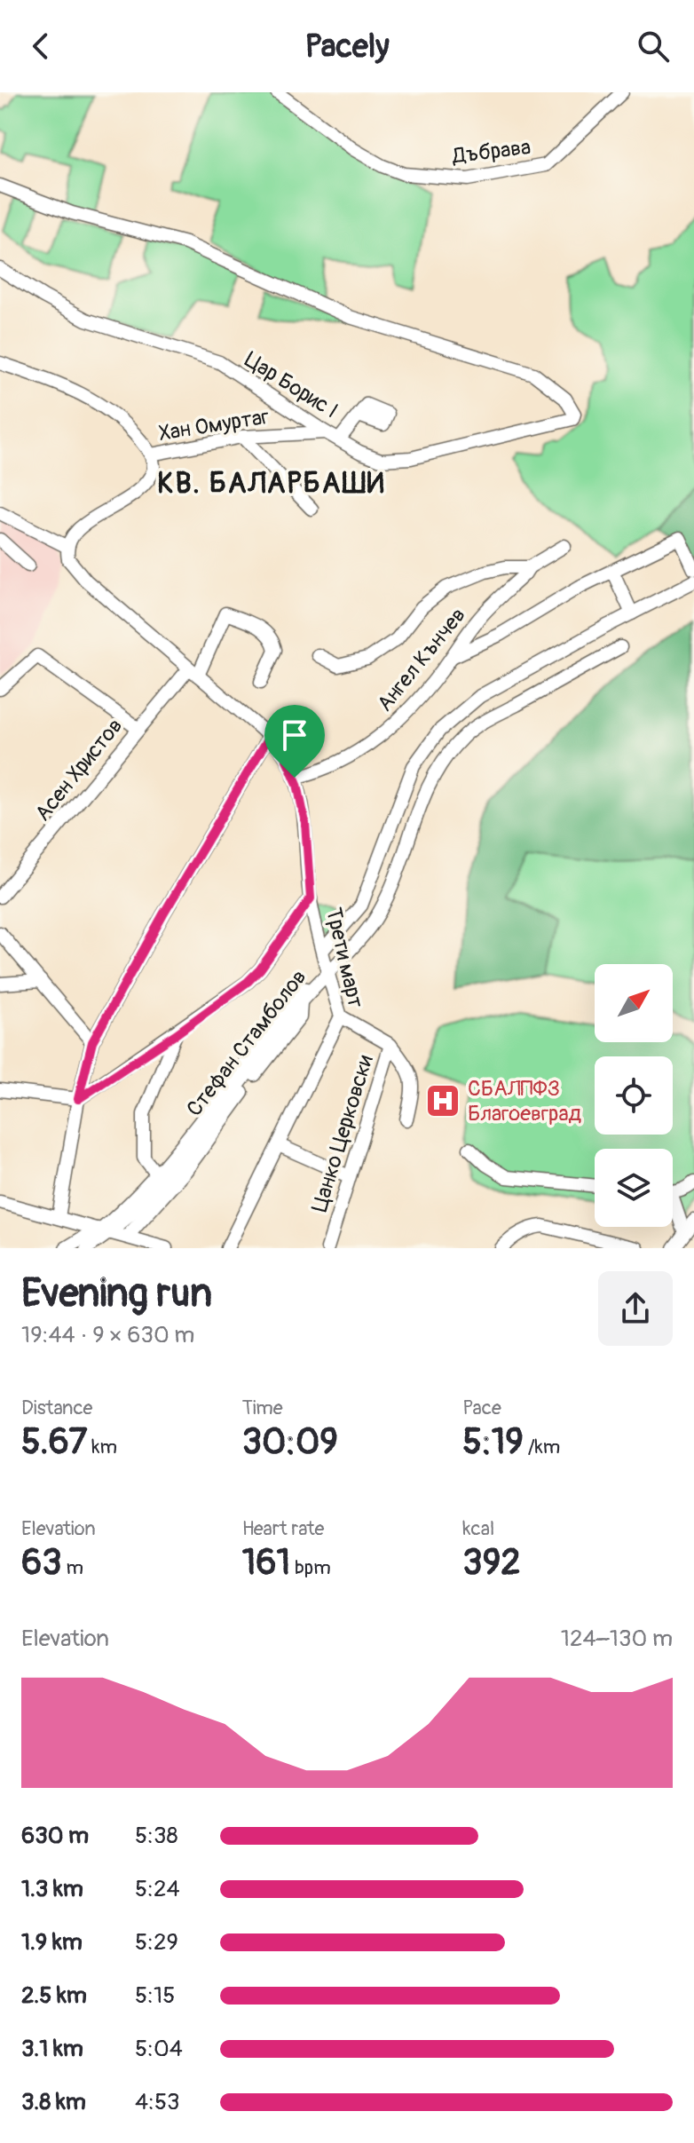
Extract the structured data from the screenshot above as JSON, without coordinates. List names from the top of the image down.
{
  "streets": {
    "street": [
      "Дъбрава",
      "Цар Борис I",
      "Хан Омуртаг",
      "Ангел Кънчев",
      "Асен Христов",
      "Трети март",
      "Стефан Стамболов",
      "Цанко Церковски"
    ]
  },
  "crossings": [
    ["Цар Борис I", "Хан Омуртаг"],
    ["Ангел Кънчев", "Трети март"],
    ["Асен Христов", "Трети март"],
    ["Трети март", "Стефан Стамболов"],
    ["Трети март", "Цанко Церковски"]
  ],
  "districts": ["КВ. БАЛАРБАШИ"],
  "places": {
    "hospital": ["СБАЛПФЗ Благоевград"]
  },
  "north": "top right",
  "page": {
    "header": "Pacely",
    "heading": ["Evening run", "19:44 · 9 × 630 m"],
    "stats": [
      ["Distance", "5.67 km"],
      ["Time", "30:09"],
      ["Pace", "5:19 /km"],
      ["Elevation", "63 m"],
      ["Heart rate", "161 bpm"],
      ["kcal", "392"]
    ],
    "chart": ["Elevation", "124–130 m"],
    "list": [
      {
        "name": "630 m",
        "note": "5:38"
      },
      {
        "name": "1.3 km",
        "note": "5:24"
      },
      {
        "name": "1.9 km",
        "note": "5:29"
      },
      {
        "name": "2.5 km",
        "note": "5:15"
      },
      {
        "name": "3.1 km",
        "note": "5:04"
      },
      {
        "name": "3.8 km",
        "note": "4:53"
      }
    ]
  }
}
